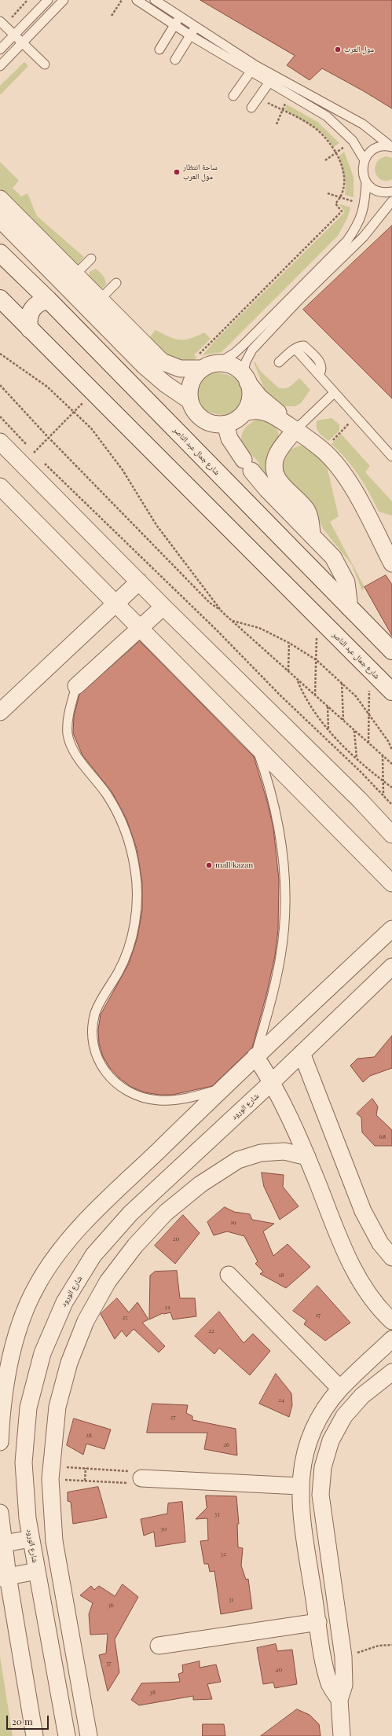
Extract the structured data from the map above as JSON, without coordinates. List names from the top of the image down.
{
  "streets": {
    "main road": ["شارع جمال عبد الناصر"],
    "street": ["شارع الورود"]
  },
  "places": ["مول العرب", "ساحة انتظار مول العرب", "mall kazan"],
  "house_numbers": [
    "68",
    "19",
    "20",
    "18",
    "21",
    "17",
    "25",
    "22",
    "24",
    "27",
    "28",
    "26",
    "33",
    "30",
    "32",
    "31",
    "36",
    "37",
    "40",
    "38"
  ],
  "scale_bar": "20 m"
}
